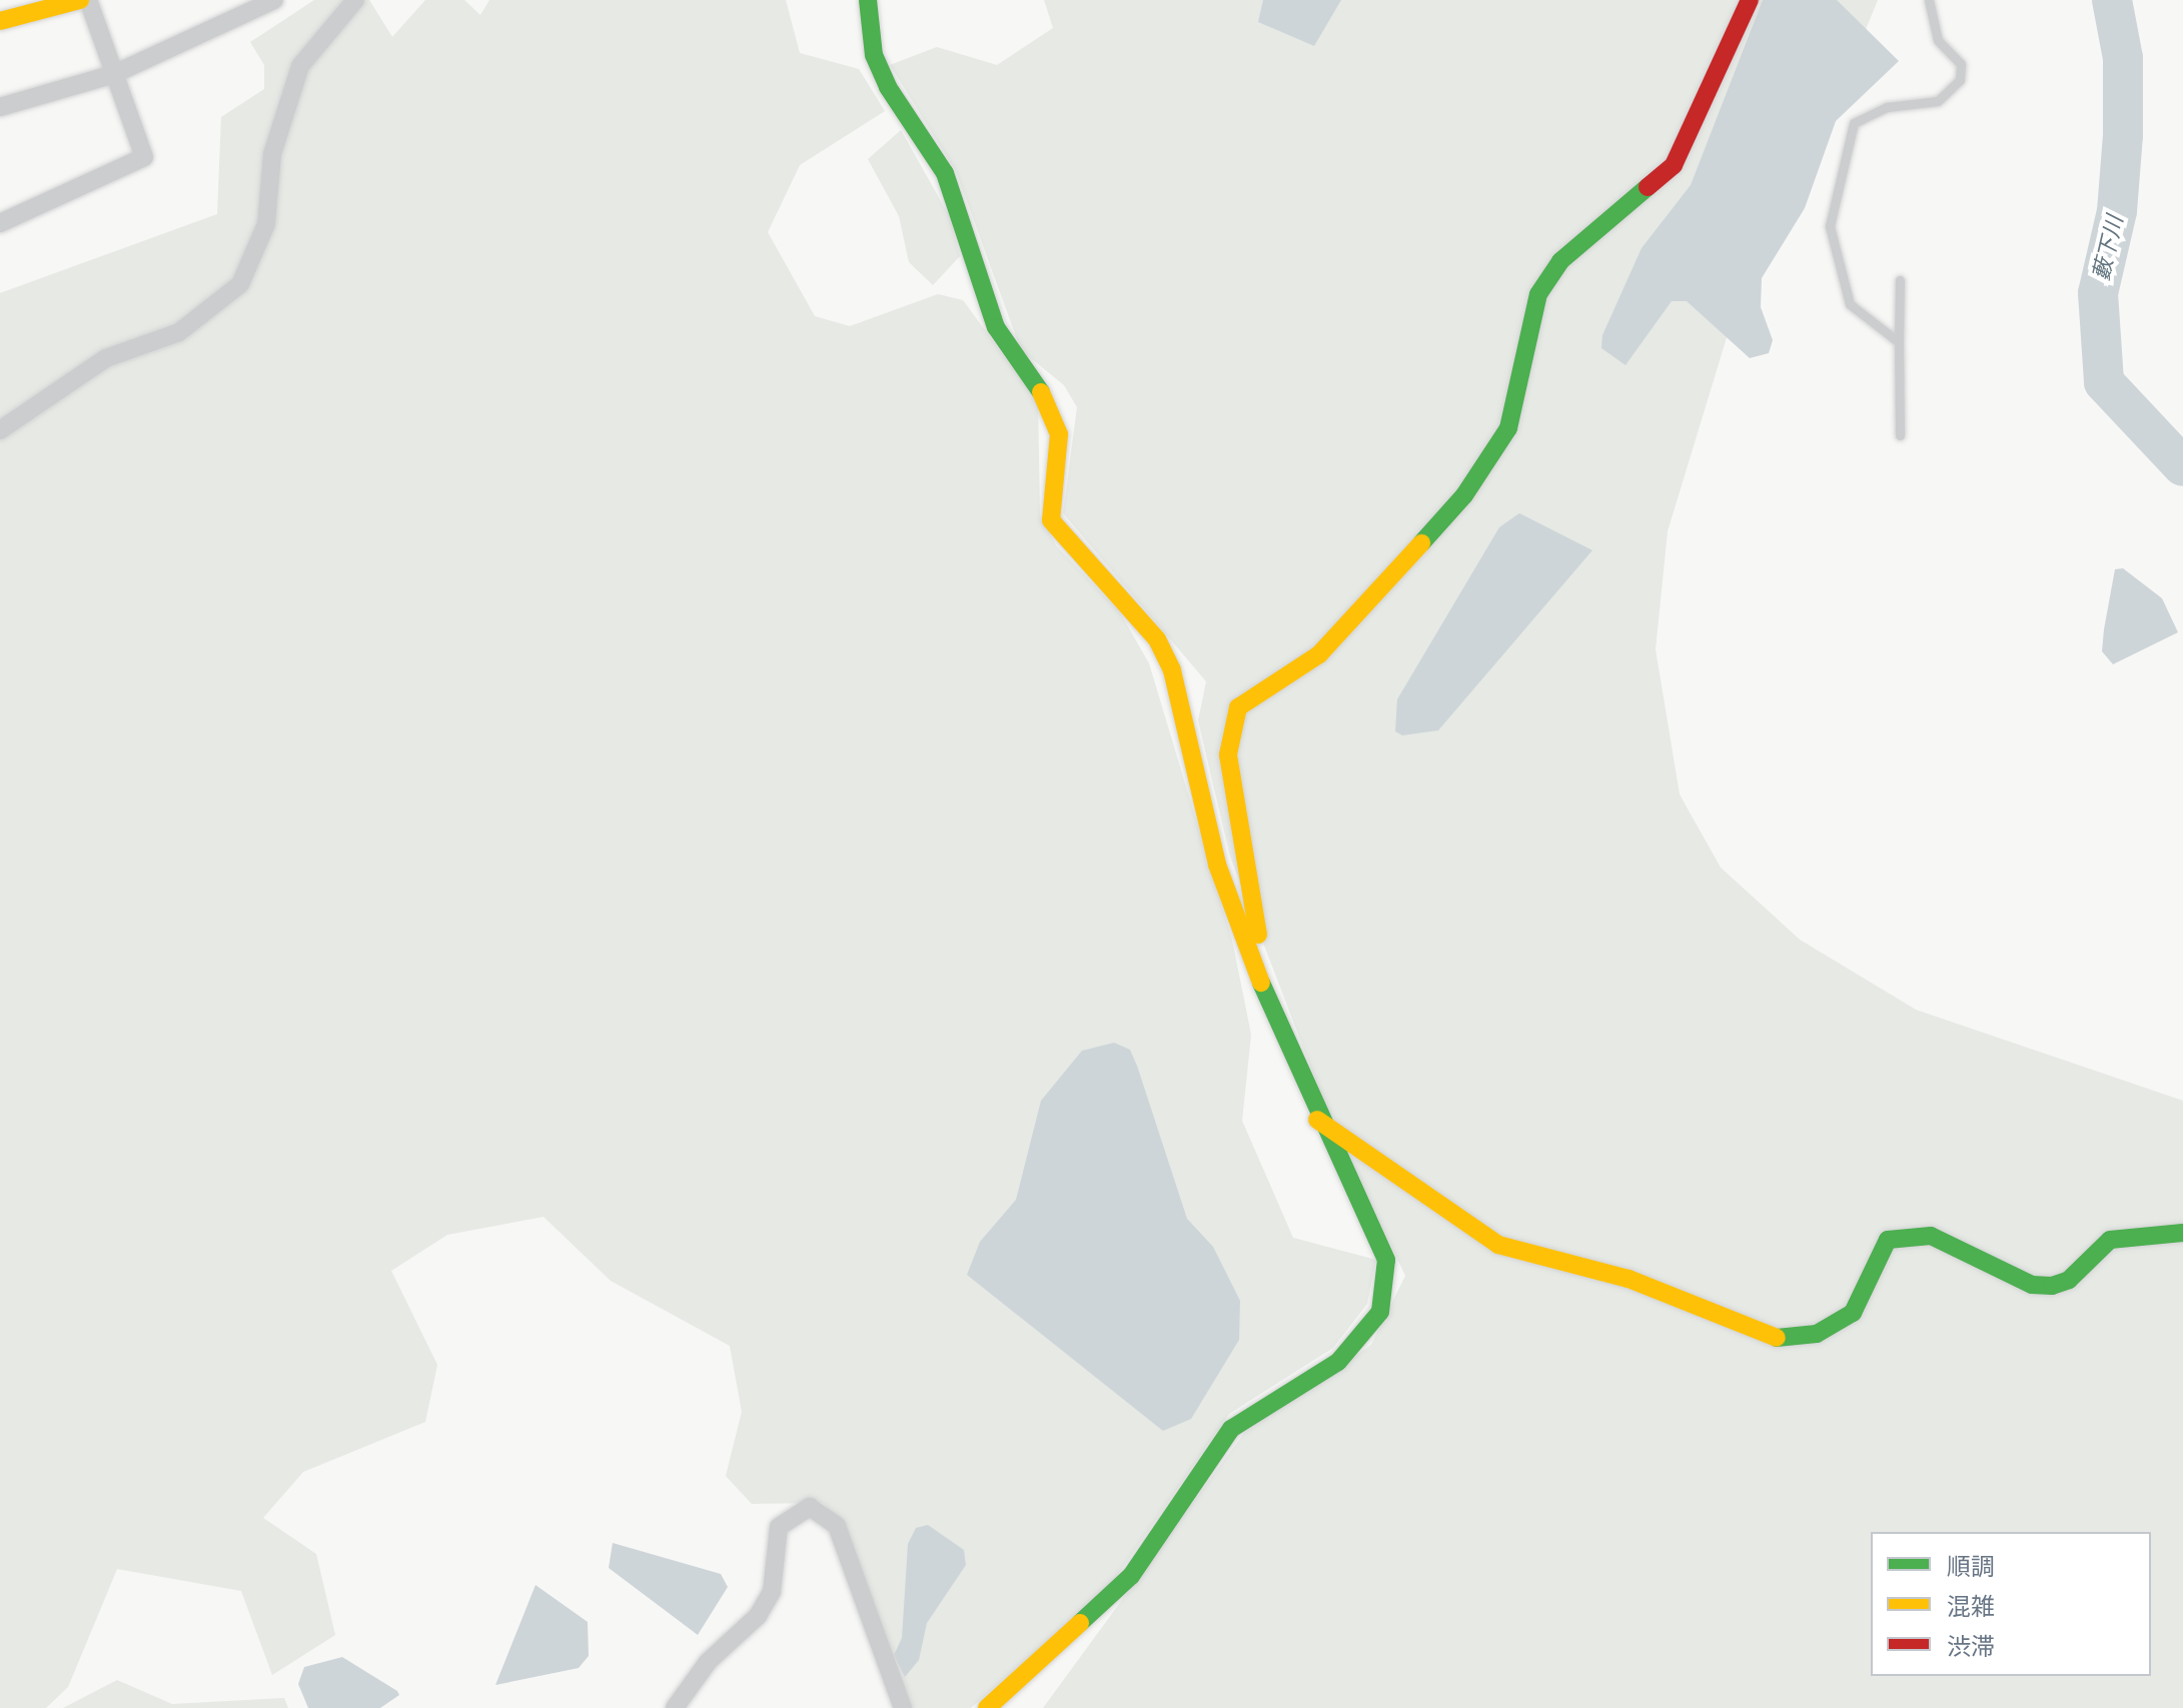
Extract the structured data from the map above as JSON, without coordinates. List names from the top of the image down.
{
  "water": ["藪下川"],
  "legend": ["順調", "混雑", "渋滞"]
}
